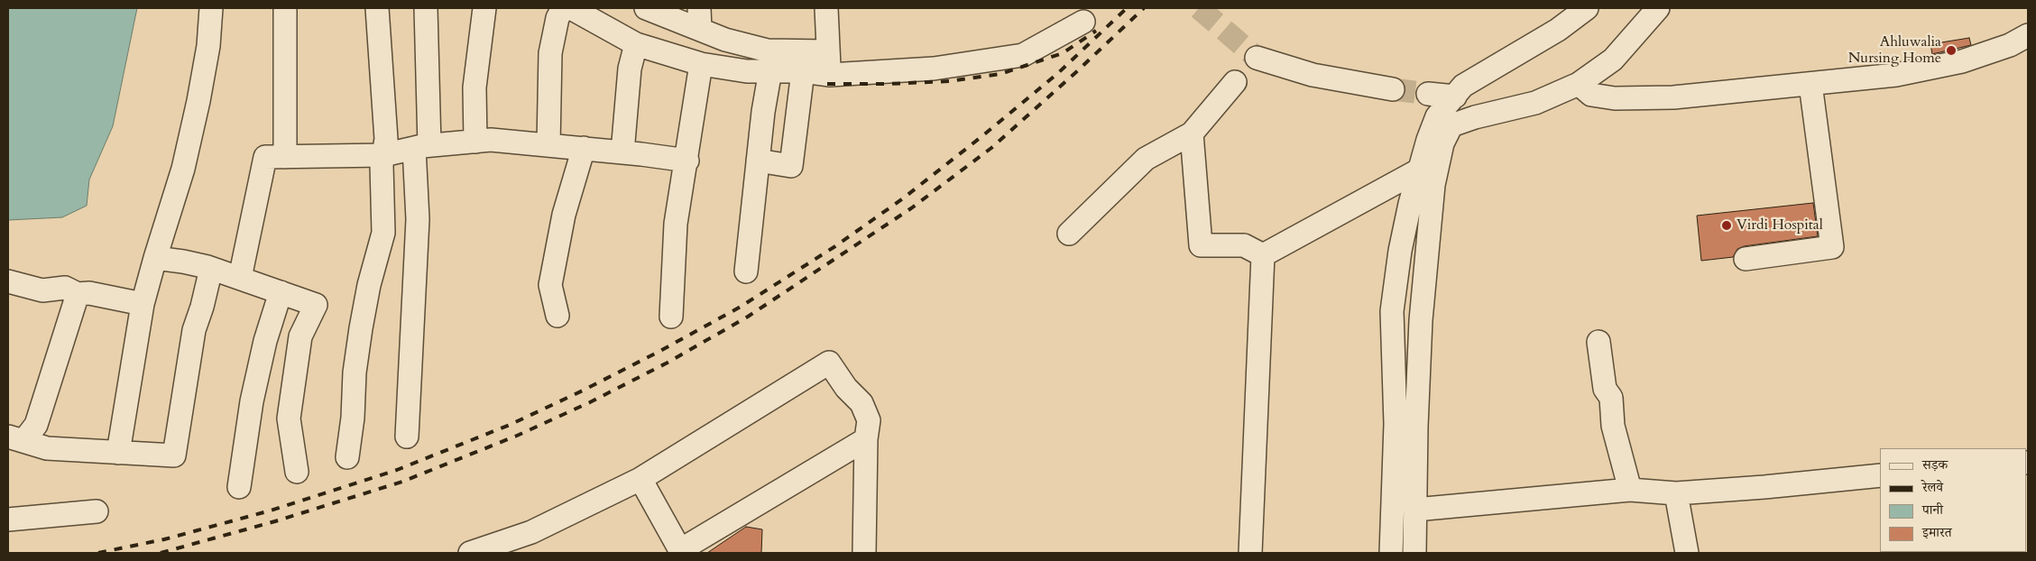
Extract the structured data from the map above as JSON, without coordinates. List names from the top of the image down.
{
  "places": ["Ahluwalia Nursing Home", "Virdi Hospital"],
  "legend": [
    "सड़क",
    "रेलवे",
    "पानी",
    "इमारत"
  ]
}
